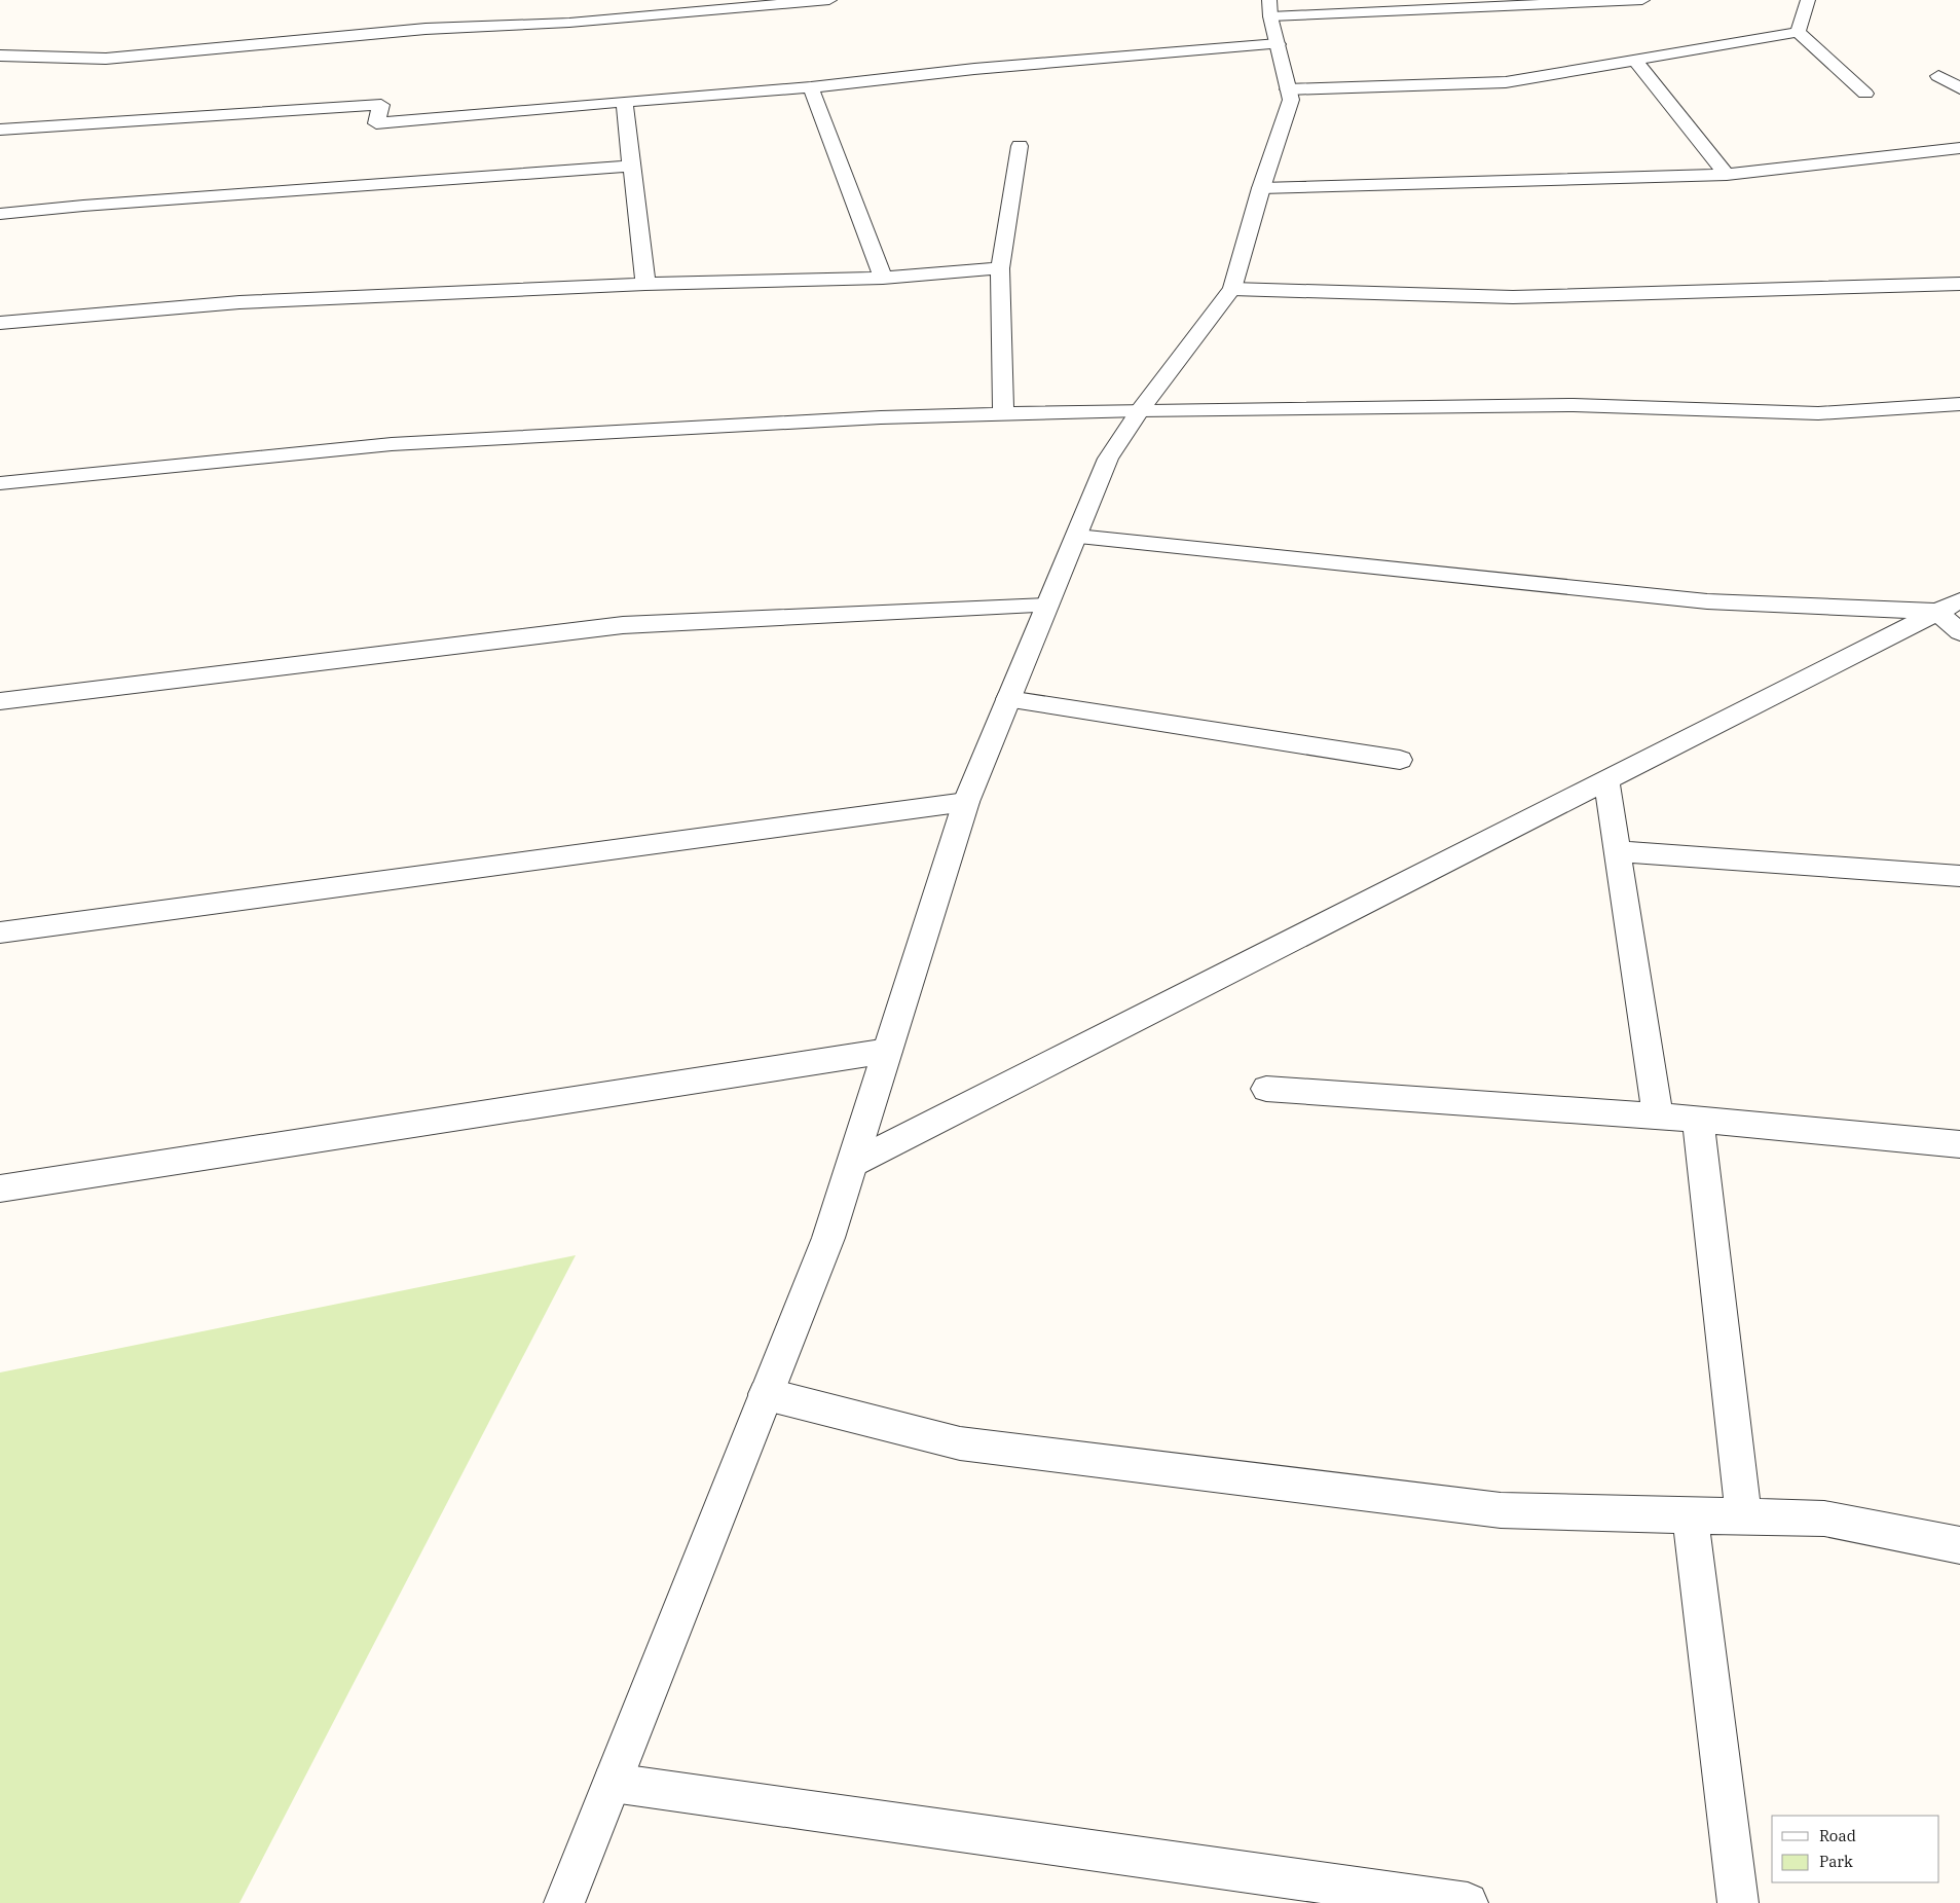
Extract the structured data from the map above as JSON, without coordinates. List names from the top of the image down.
{
  "legend": ["Road", "Park"]
}
